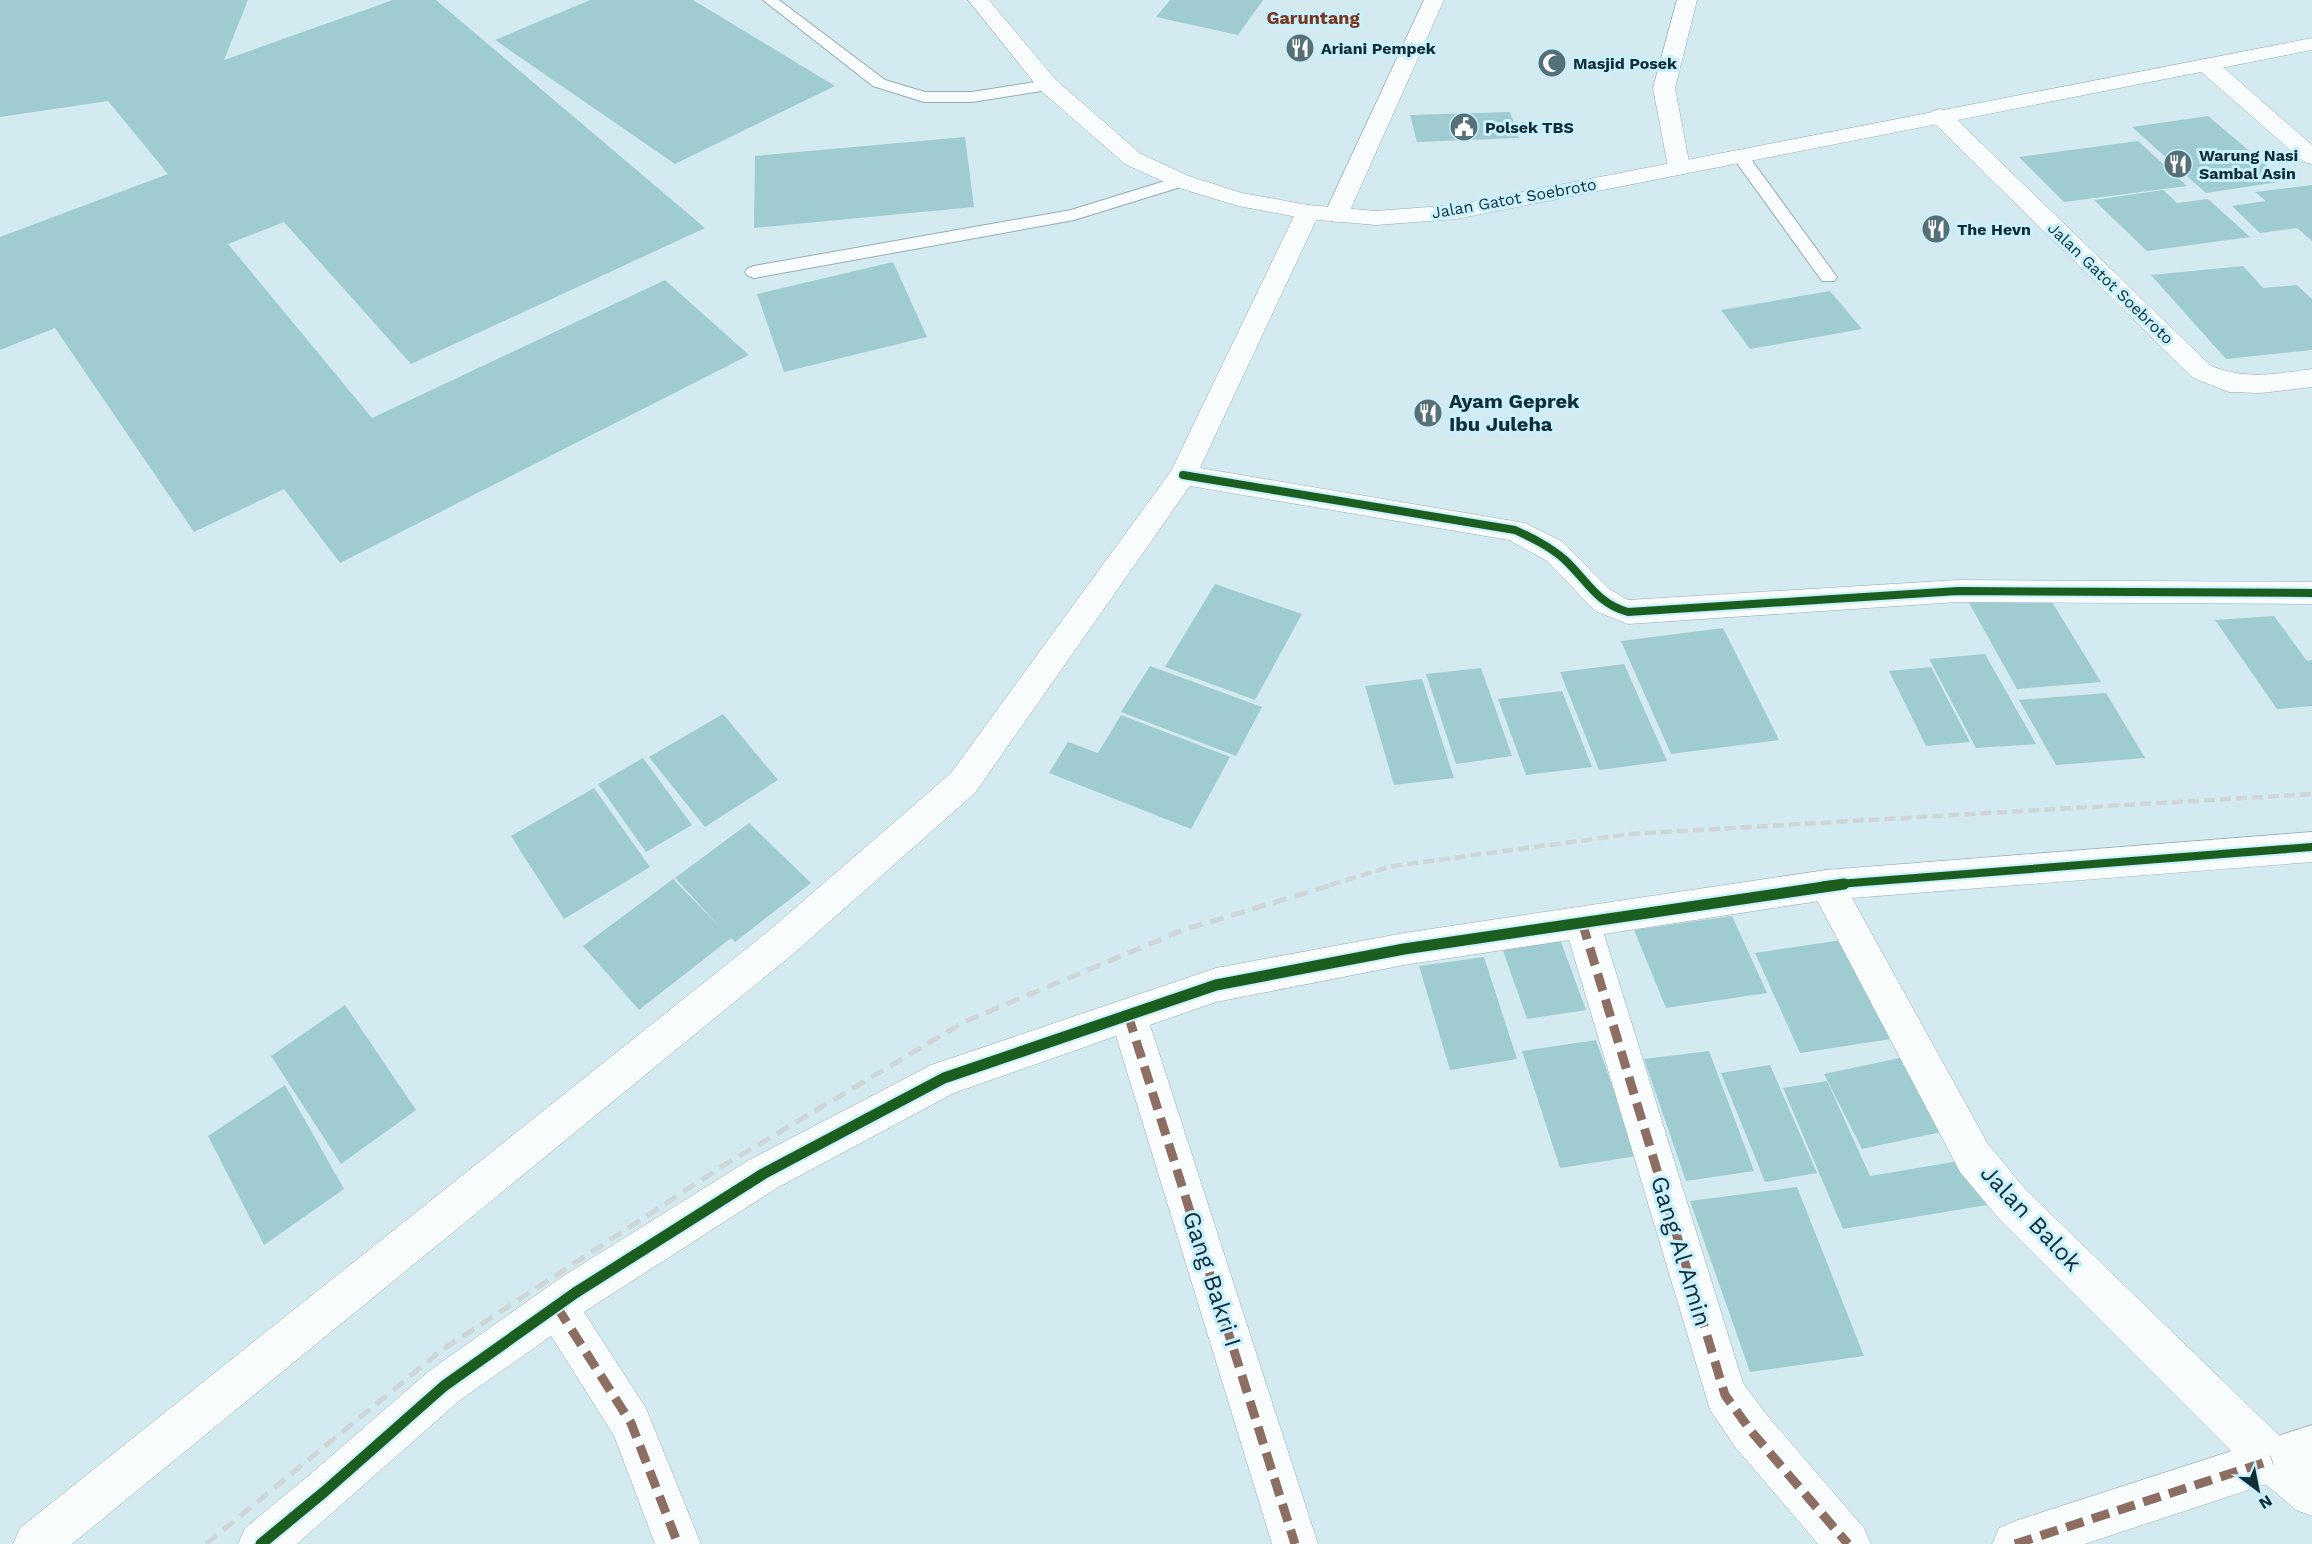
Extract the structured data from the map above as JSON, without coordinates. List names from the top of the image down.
{
  "streets": {
    "street": [
      "Jalan Gatot Soebroto",
      "Jalan Balok",
      "Gang Al Amin",
      "Gang Bakri I"
    ]
  },
  "districts": ["Garuntang"],
  "places": {
    "restaurant": [
      "Ariani Pempek",
      "Warung Nasi Sambal Asin",
      "The Hevn",
      "Ayam Geprek Ibu Juleha"
    ],
    "mosque": ["Masjid Posek"],
    "public building": ["Polsek TBS"]
  },
  "north": "bottom right"
}
